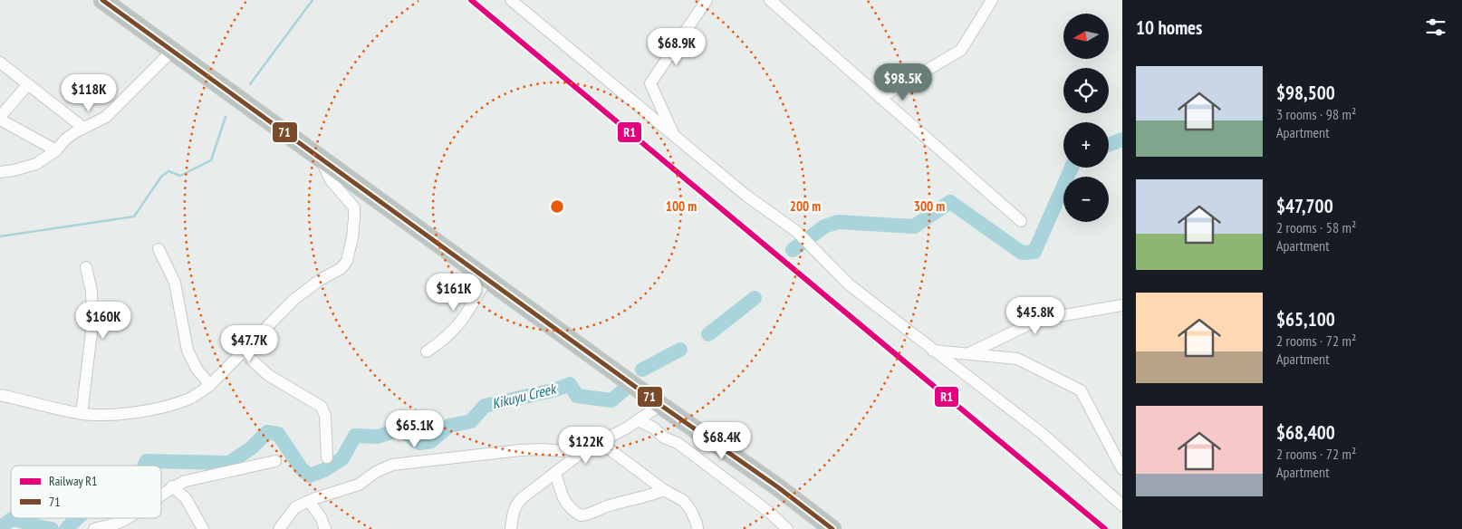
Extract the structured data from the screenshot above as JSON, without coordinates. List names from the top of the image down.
{
  "water": ["Kikuyu Creek"],
  "lines": ["rail line R1", "transit line 71"],
  "legend": ["Railway R1", "71"],
  "north": "left",
  "page": {
    "heading": "10 homes",
    "map_buttons": ["+", "−"],
    "price": [
      "$68.9K",
      "$98.5K",
      "$118K",
      "$161K",
      "$45.8K",
      "$160K",
      "$47.7K",
      "$65.1K",
      "$68.4K",
      "$122K"
    ],
    "list": [
      {
        "name": "$98,500",
        "note": "3 rooms · 98 m² · Apartment"
      },
      {
        "name": "$47,700",
        "note": "2 rooms · 58 m² · Apartment"
      },
      {
        "name": "$65,100",
        "note": "2 rooms · 72 m² · Apartment"
      },
      {
        "name": "$68,400",
        "note": "2 rooms · 72 m² · Apartment"
      }
    ]
  },
  "rings": ["100 m", "200 m", "300 m"]
}
